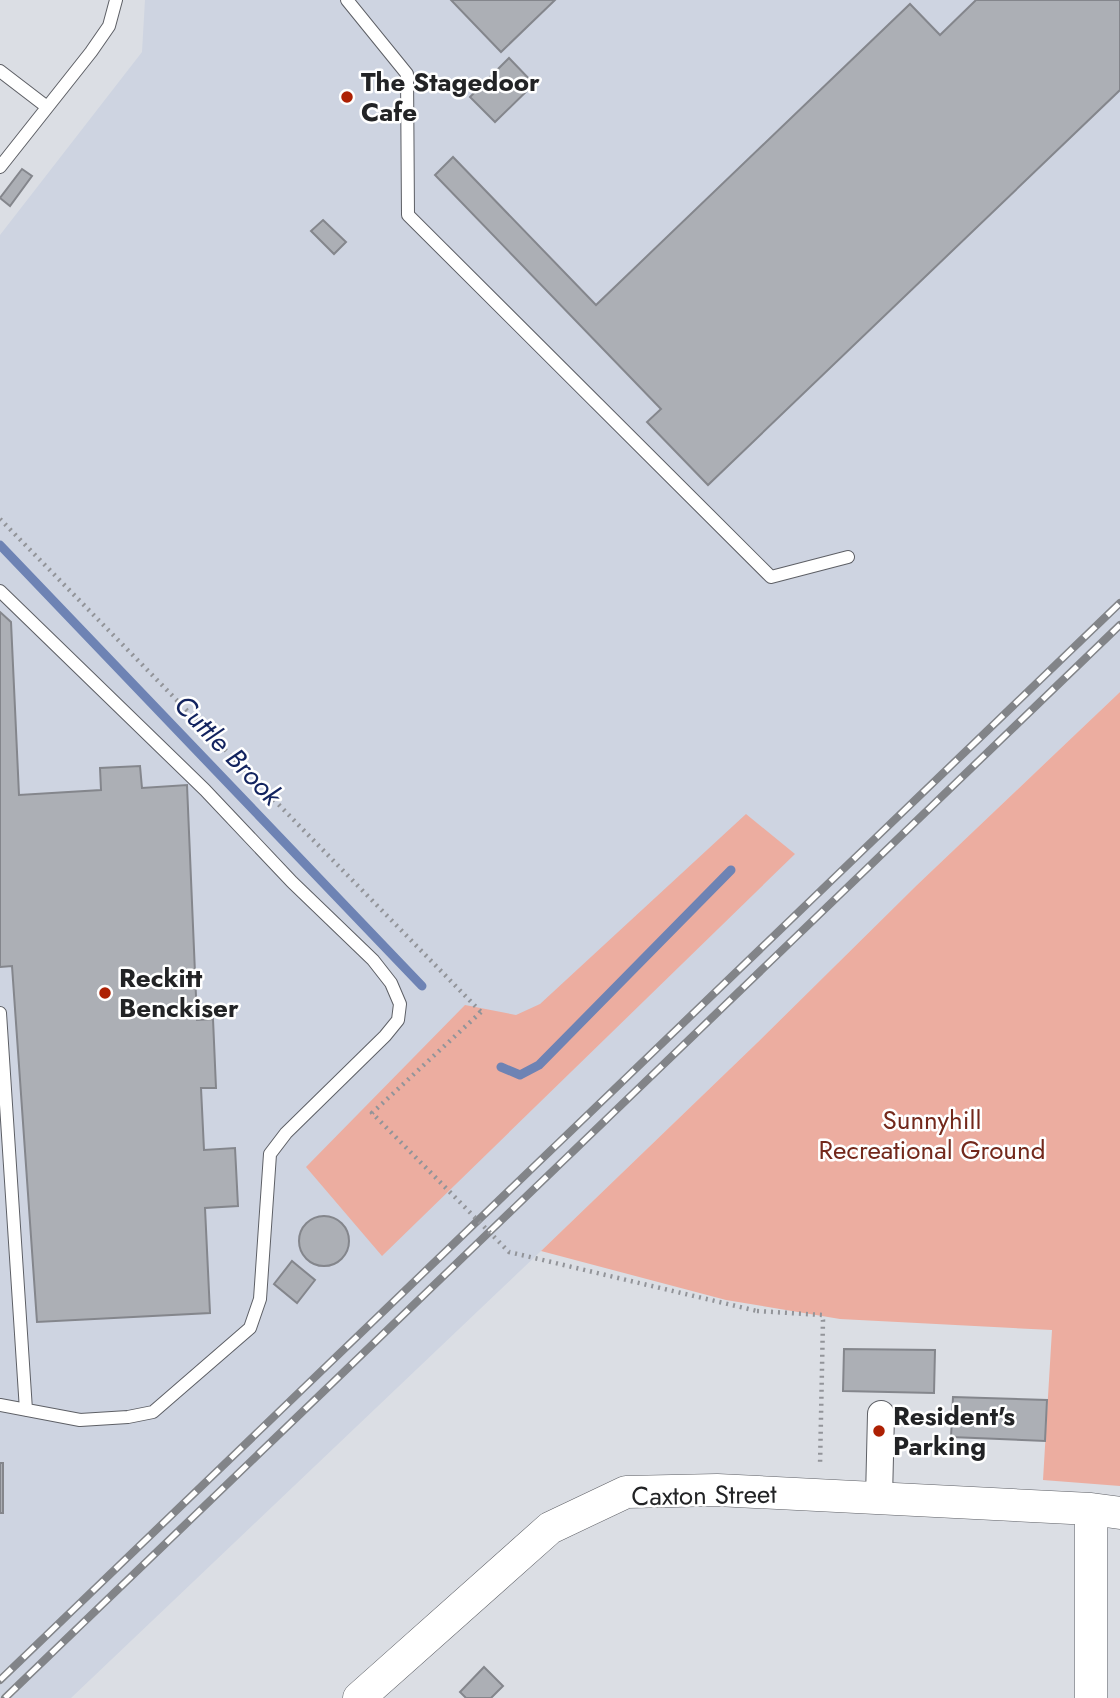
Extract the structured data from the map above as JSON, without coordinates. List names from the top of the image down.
{
  "streets": {
    "street": ["Caxton Street"]
  },
  "water": ["Cuttle Brook"],
  "parks": ["Sunnyhill Recreational Ground"],
  "places": ["The Stagedoor Cafe", "Reckitt Benckiser", "Resident's Parking"]
}
